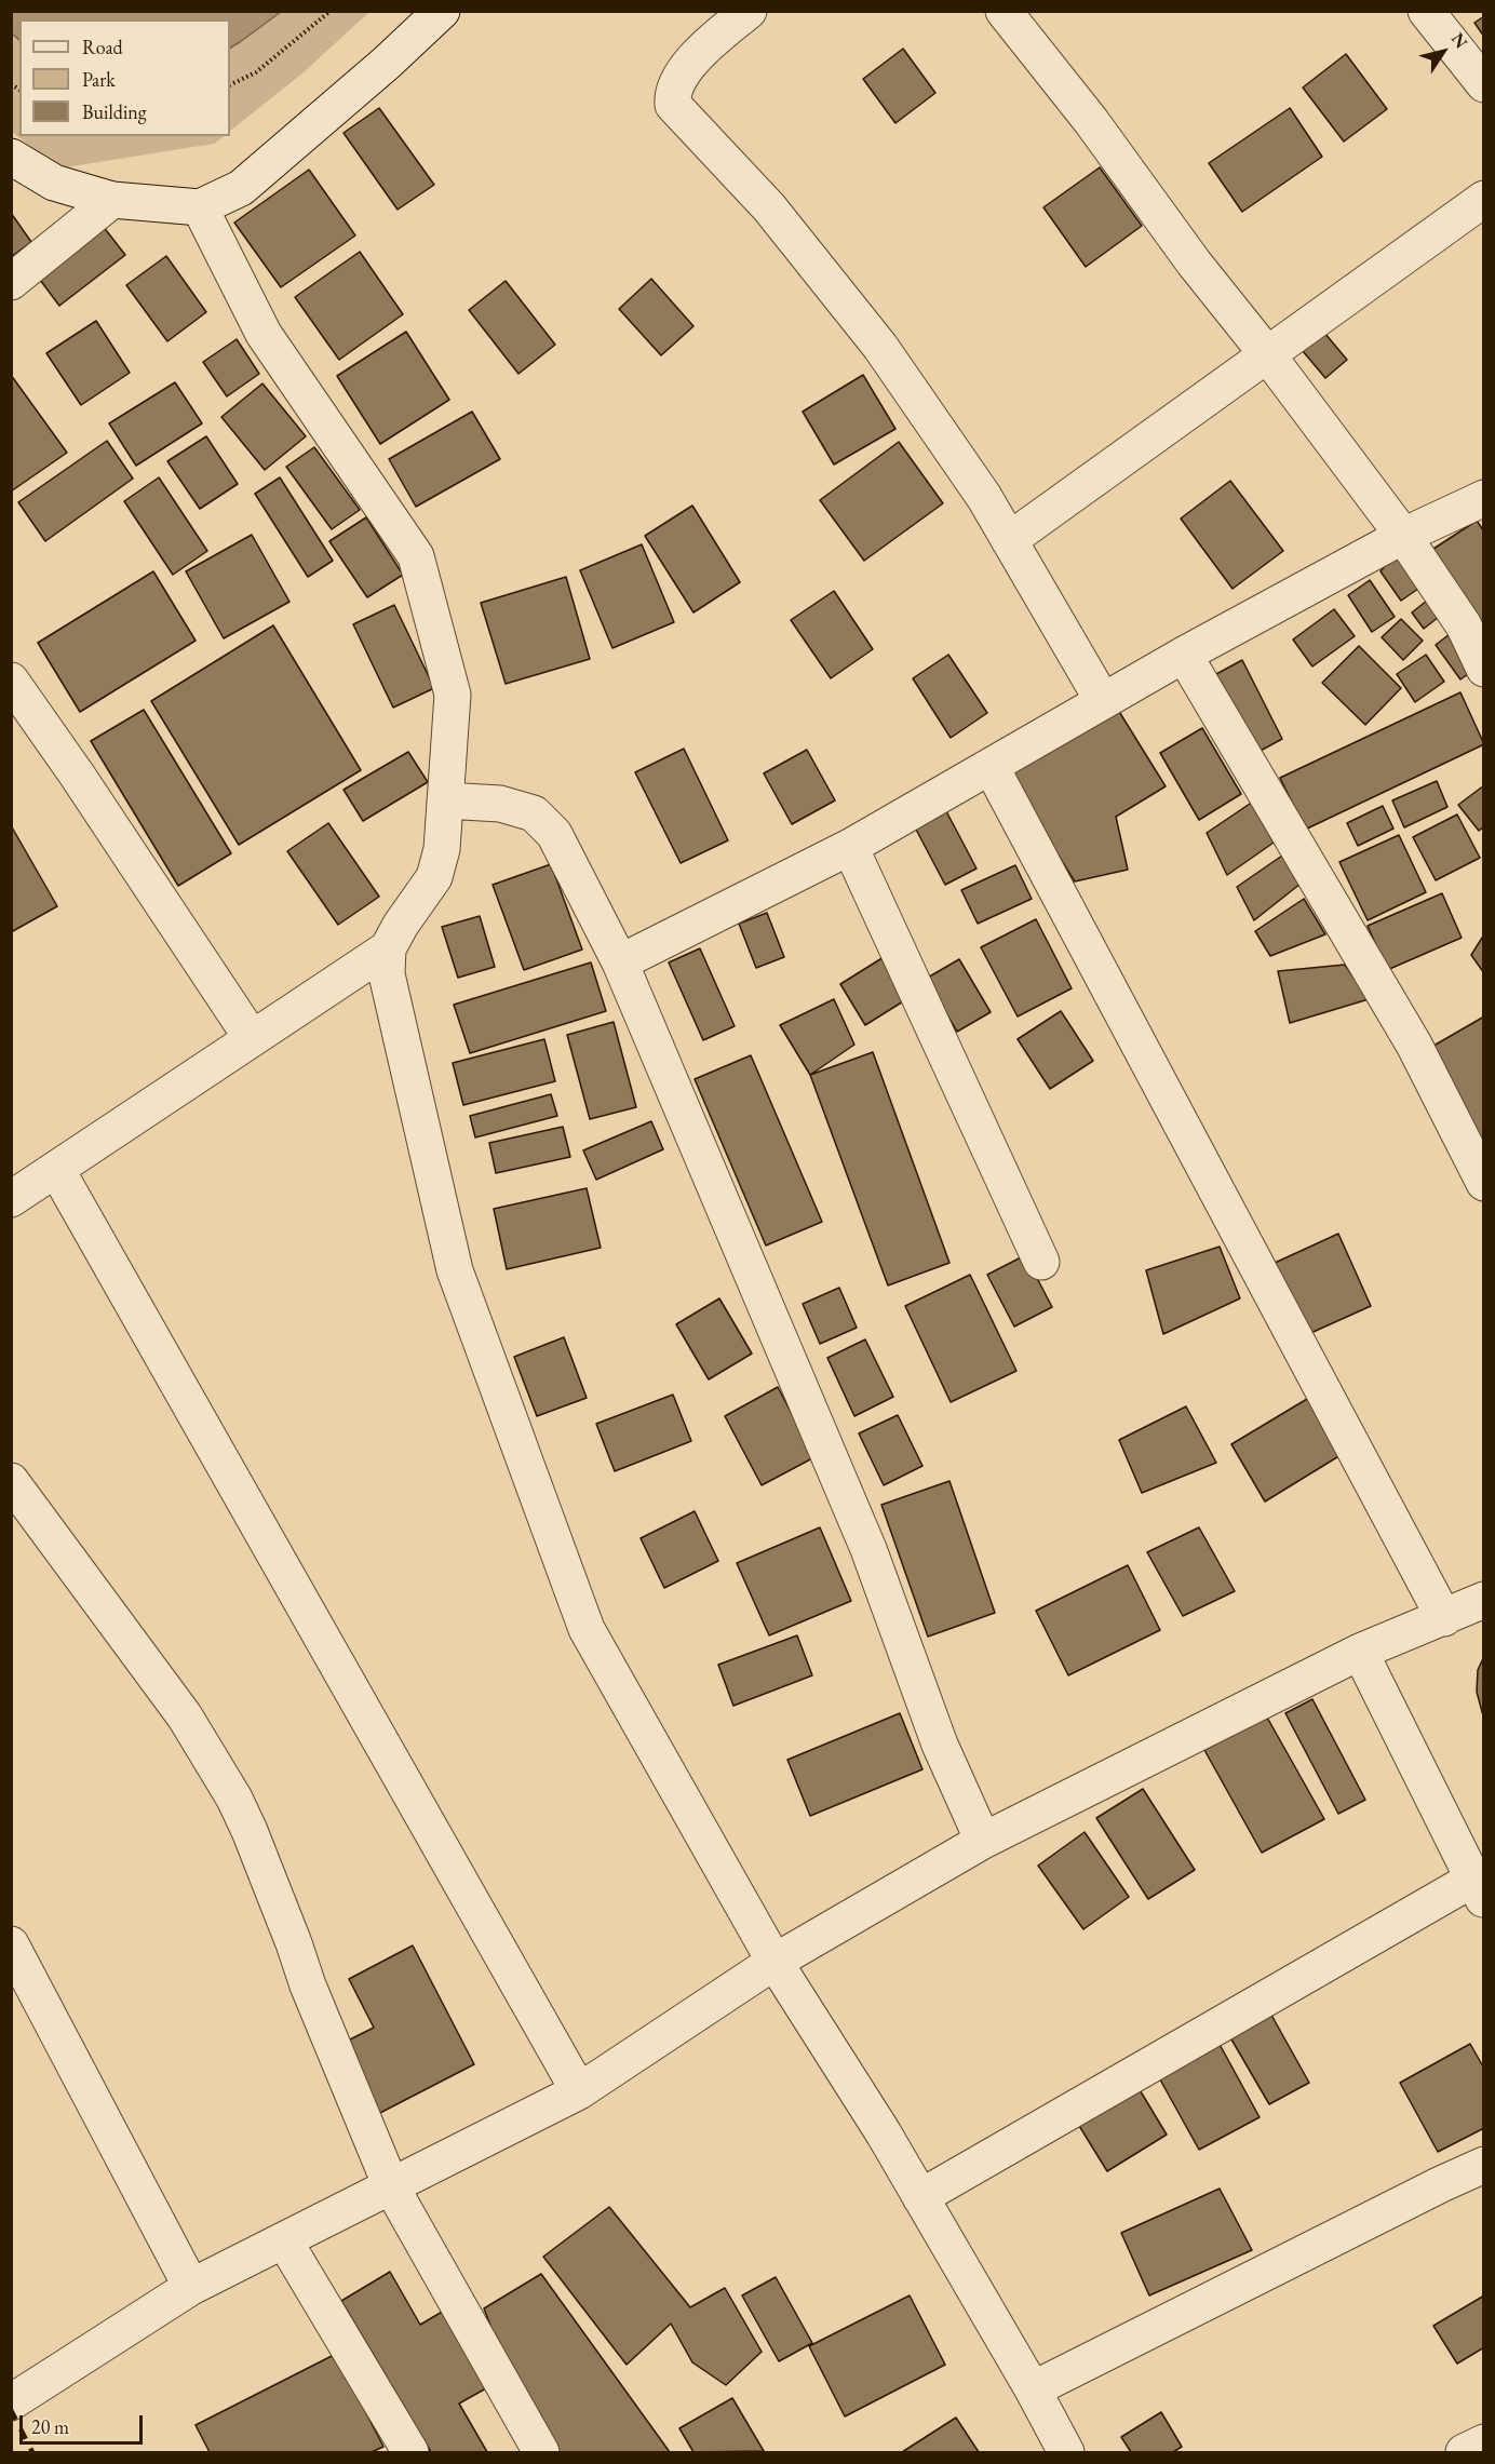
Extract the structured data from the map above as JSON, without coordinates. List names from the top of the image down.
{
  "legend": ["Road", "Park", "Building"],
  "scale_bar": "20 m",
  "north": "top right"
}
